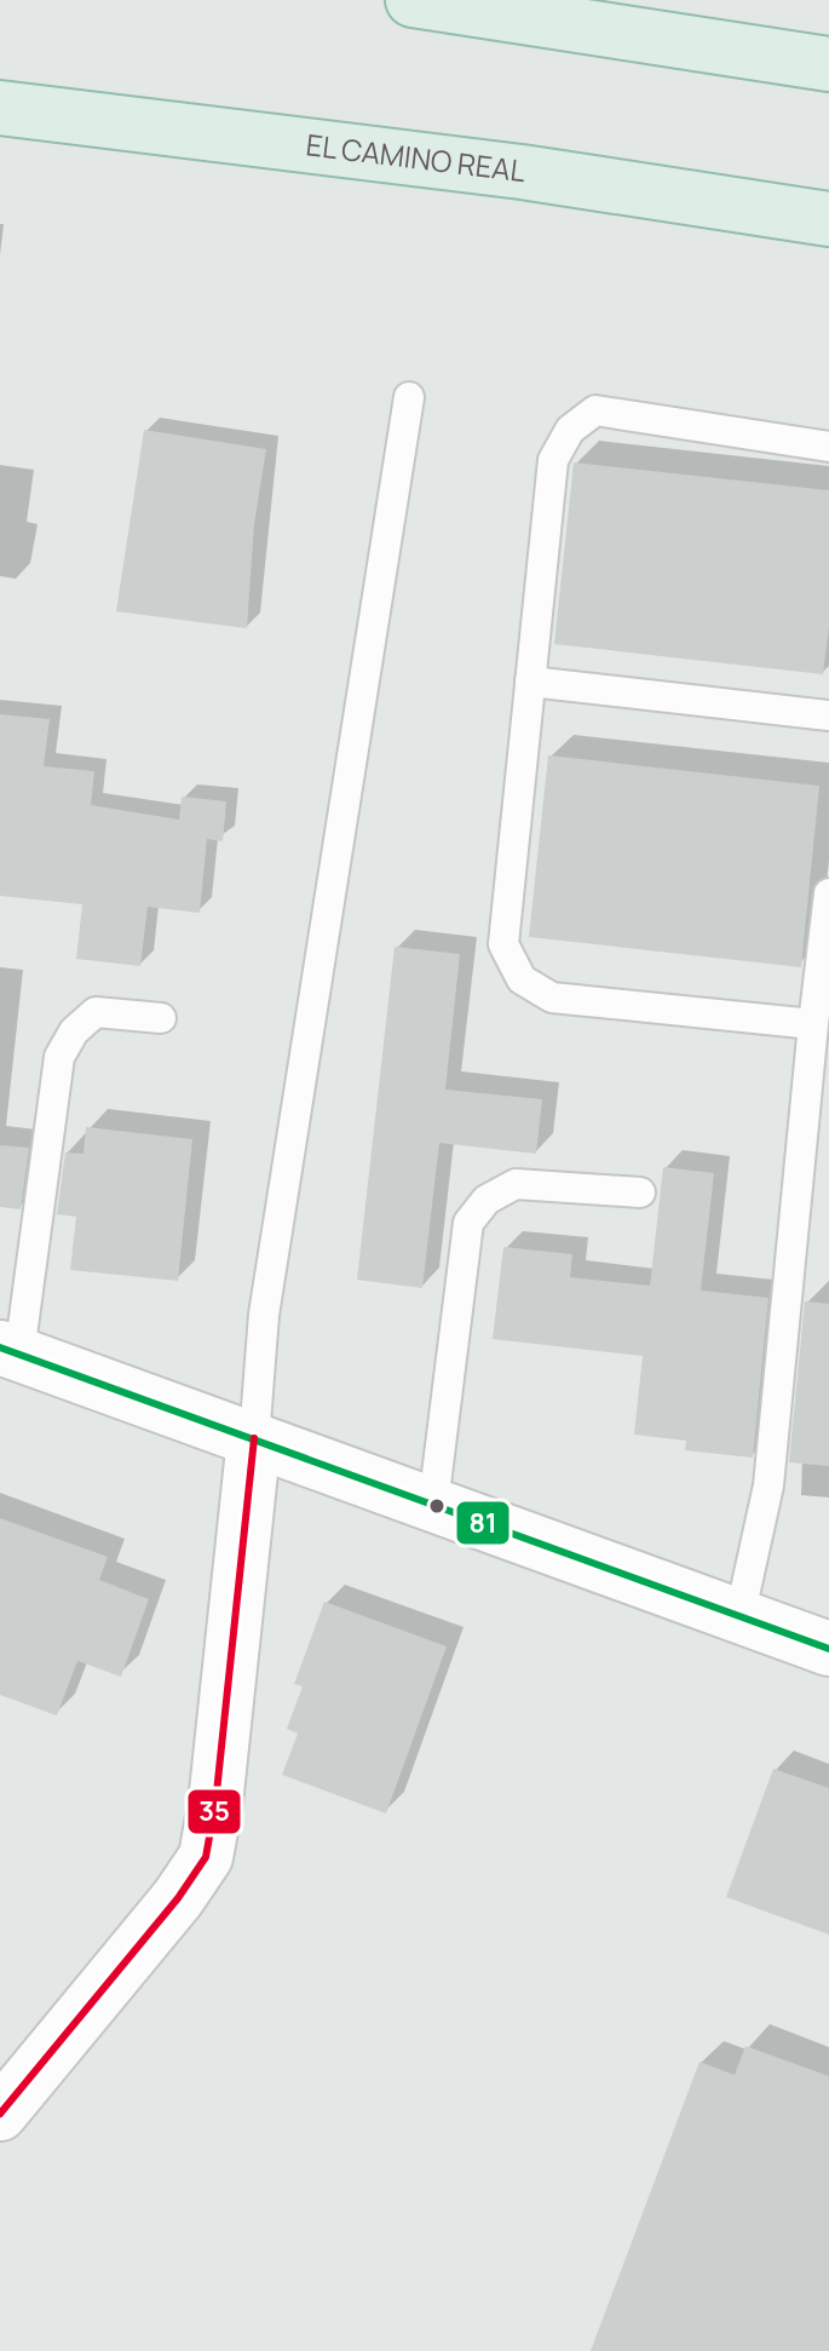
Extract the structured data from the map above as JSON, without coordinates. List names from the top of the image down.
{
  "streets": {
    "highway": ["EL CAMINO REAL"]
  },
  "lines": ["transit line 81", "transit line 35"]
}
